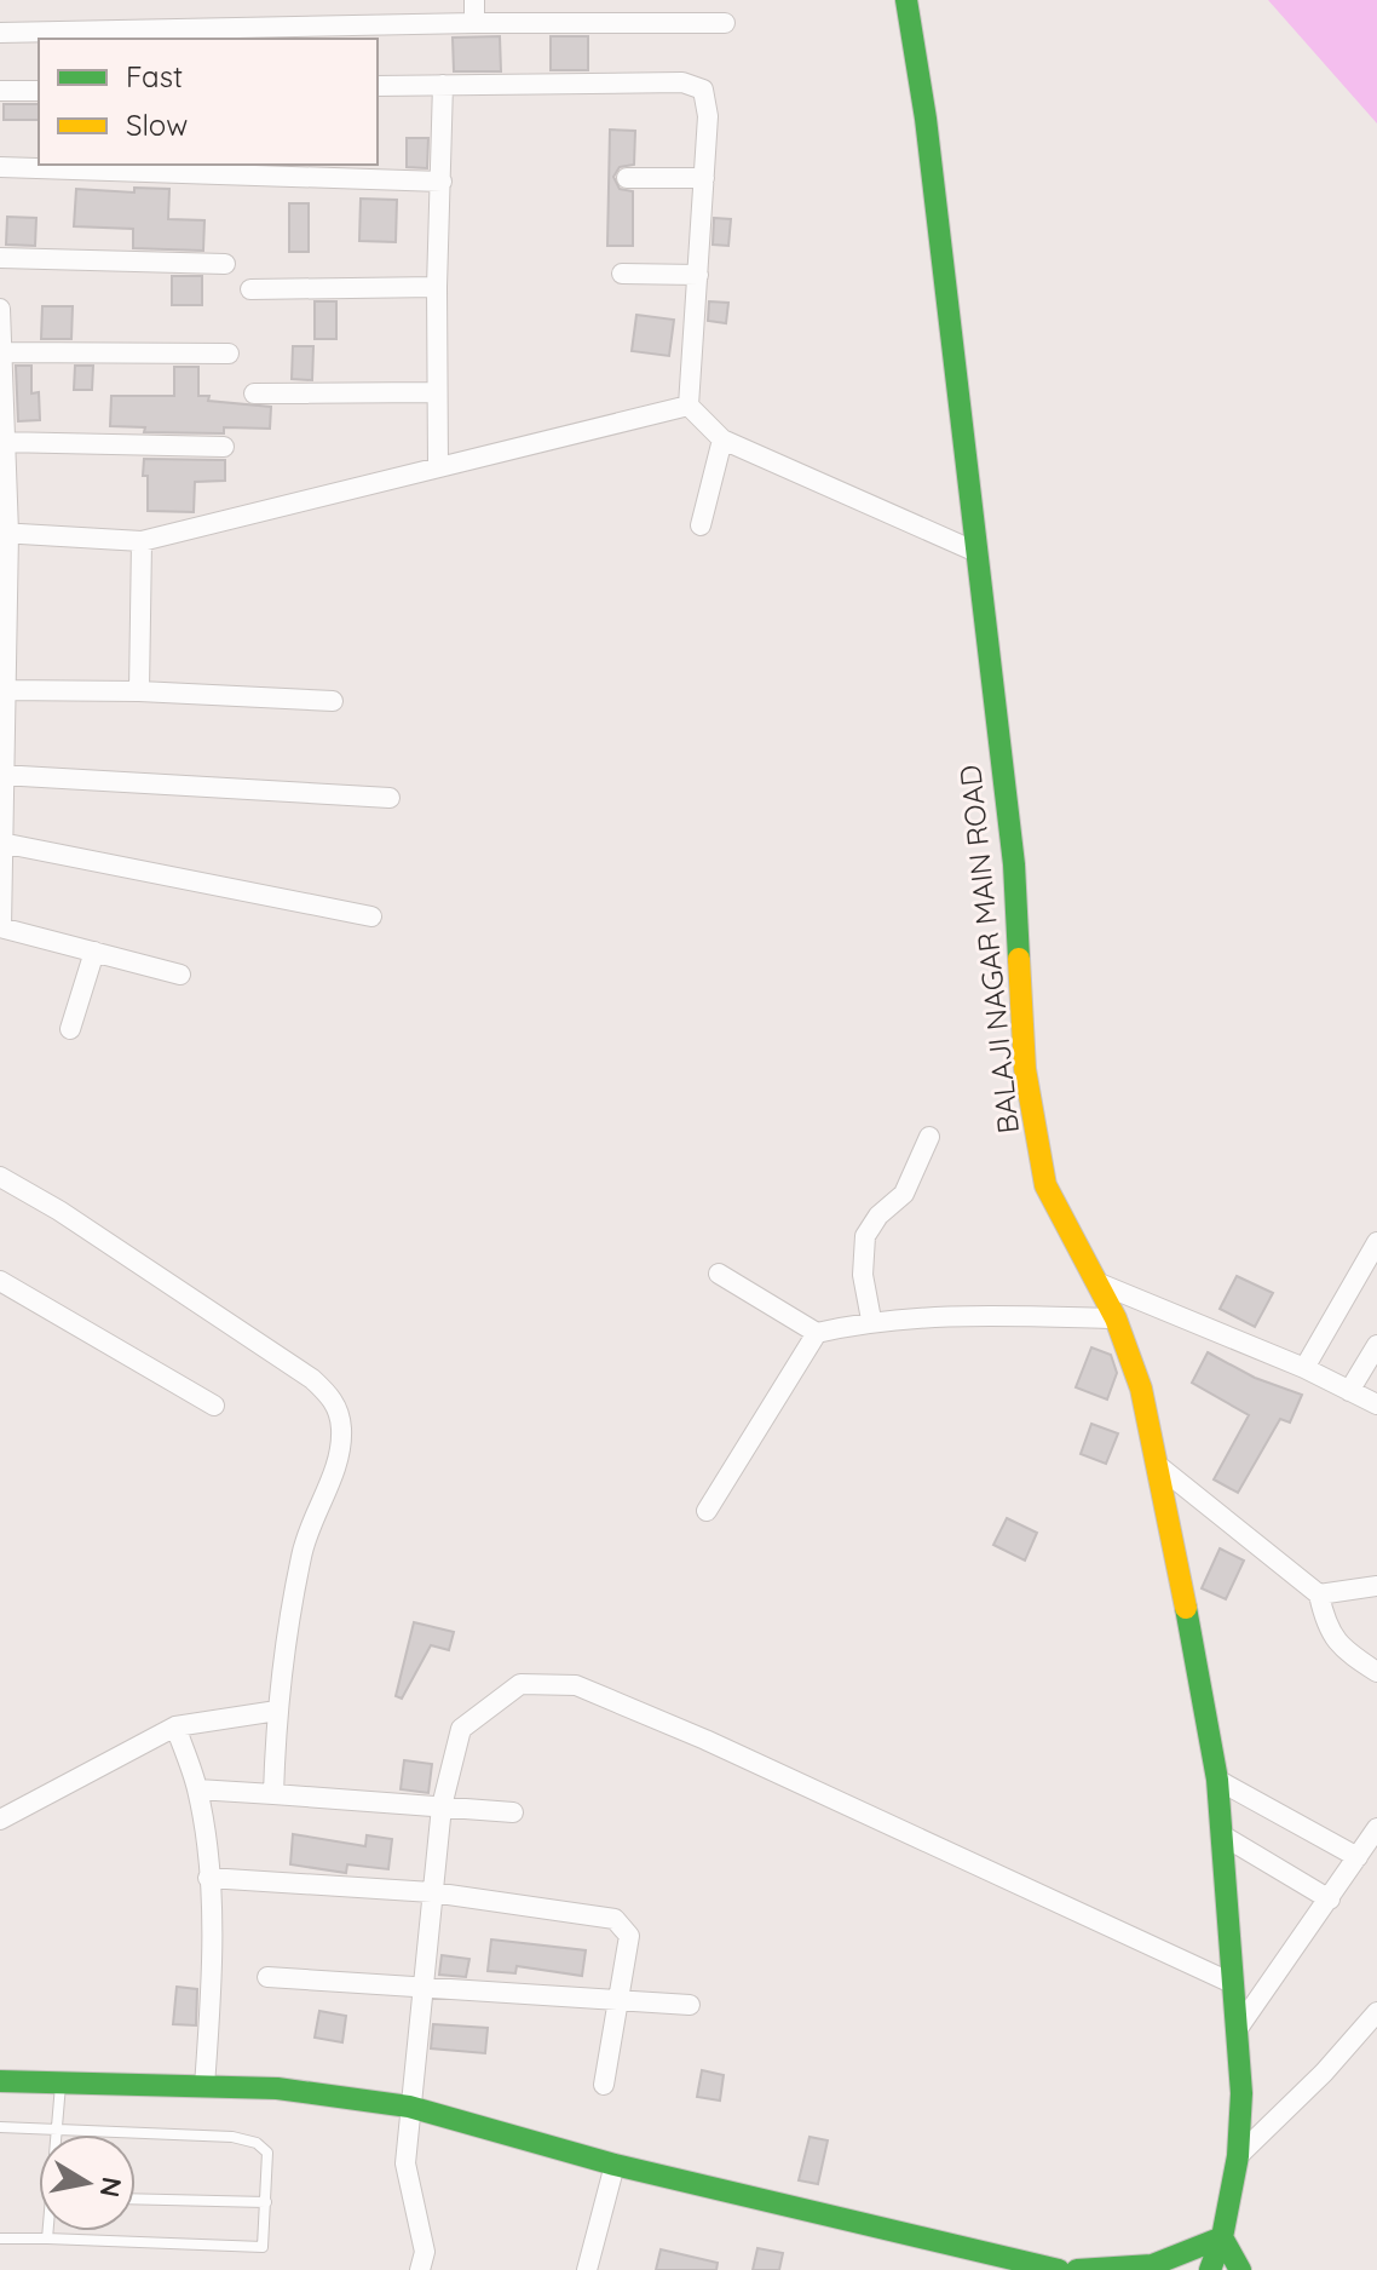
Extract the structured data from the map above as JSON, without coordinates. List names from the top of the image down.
{
  "streets": {
    "street": ["BALAJI NAGAR MAIN ROAD"]
  },
  "legend": ["Fast", "Slow"],
  "north": "right"
}
